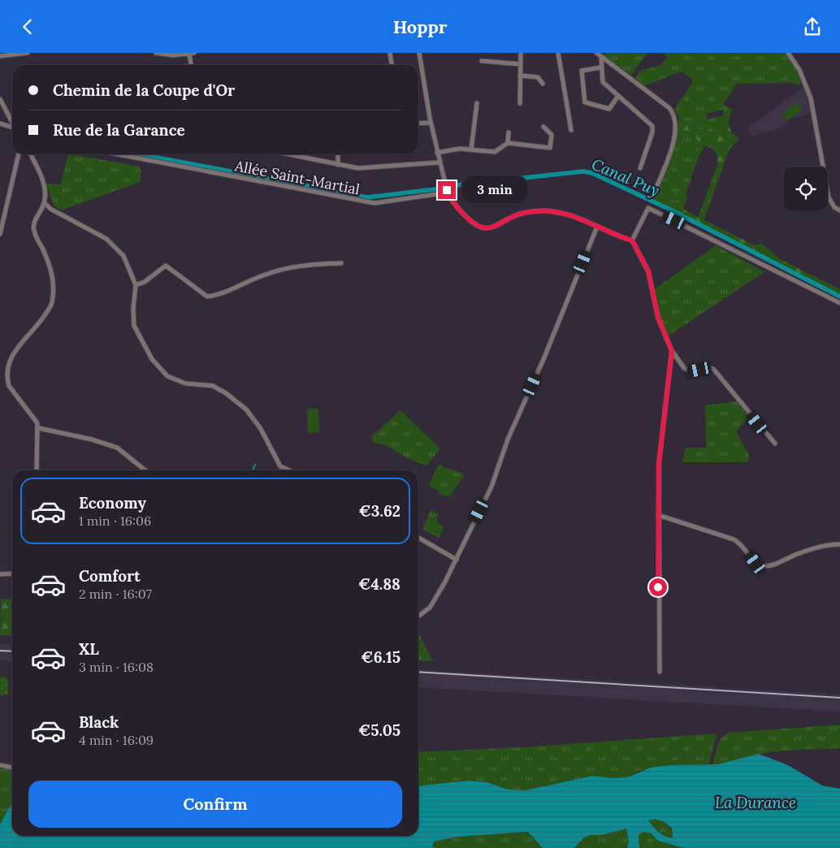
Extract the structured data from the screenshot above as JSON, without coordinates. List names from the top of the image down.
{
  "streets": {
    "street": ["Allée Saint-Martial"]
  },
  "water": ["Canal Puy", "La Durance"],
  "page": {
    "header": "Hoppr",
    "banner": ["Chemin de la Coupe d'Or", "Rue de la Garance"],
    "bubble": "3 min",
    "list": [
      {
        "name": "Economy",
        "note": "1 min · 16:06",
        "value": "€3.62"
      },
      {
        "name": "Comfort",
        "note": "2 min · 16:07",
        "value": "€4.88"
      },
      {
        "name": "XL",
        "note": "3 min · 16:08",
        "value": "€6.15"
      },
      {
        "name": "Black",
        "note": "4 min · 16:09",
        "value": "€5.05"
      }
    ],
    "buttons": "Confirm"
  }
}
